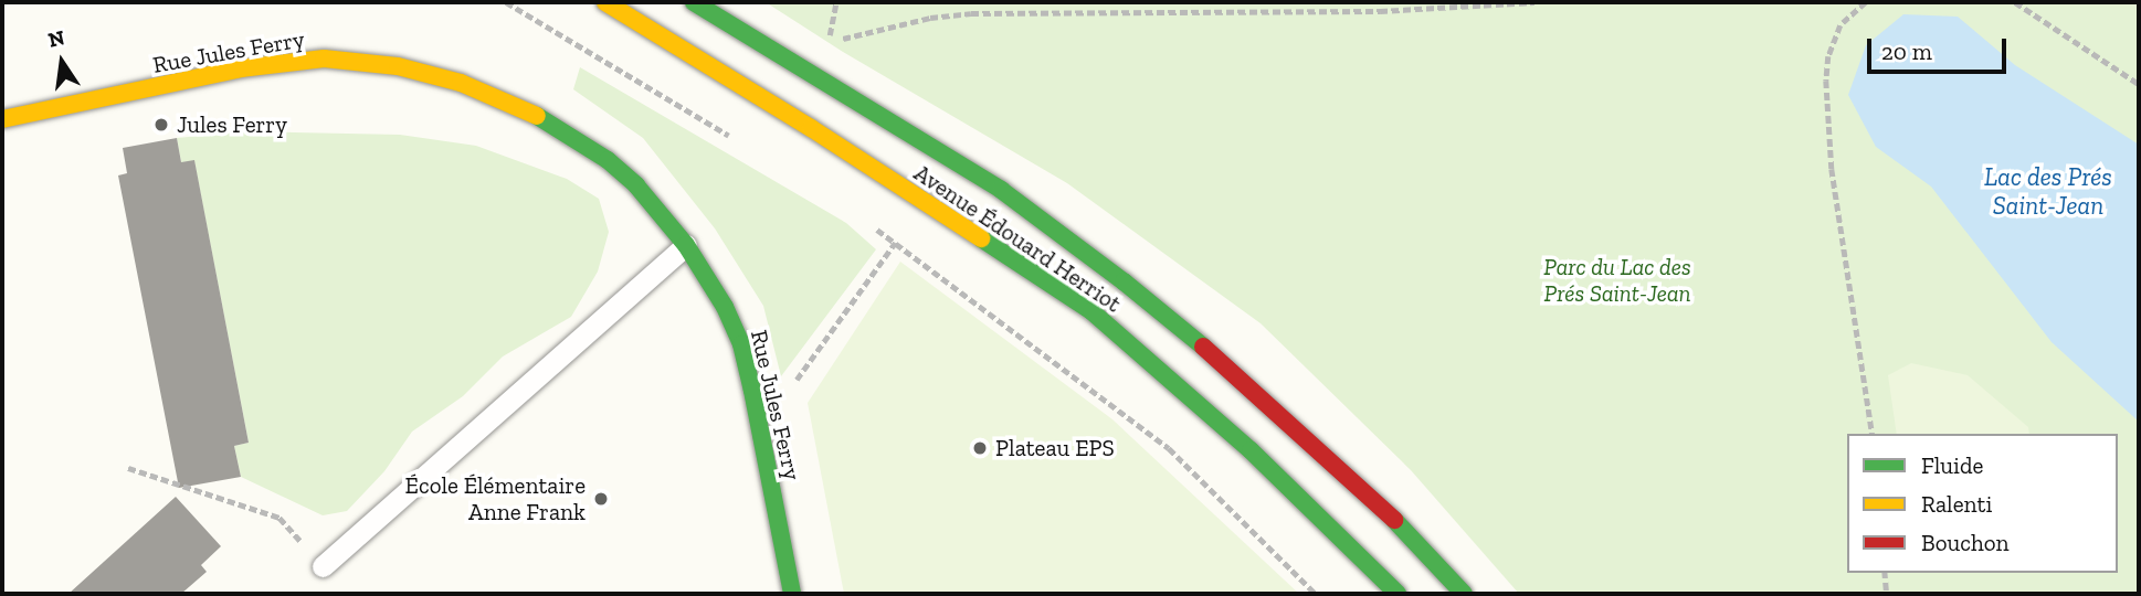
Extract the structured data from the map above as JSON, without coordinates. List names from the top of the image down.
{
  "streets": {
    "main road": ["Rue Jules Ferry", "Avenue Édouard Herriot"]
  },
  "water": ["Lac des Prés Saint-Jean"],
  "parks": ["Parc du Lac des Prés Saint-Jean"],
  "places": ["Jules Ferry", "Plateau EPS", "École Élémentaire Anne Frank"],
  "legend": ["Fluide", "Ralenti", "Bouchon"],
  "scale_bar": "20 m",
  "north": "top"
}
